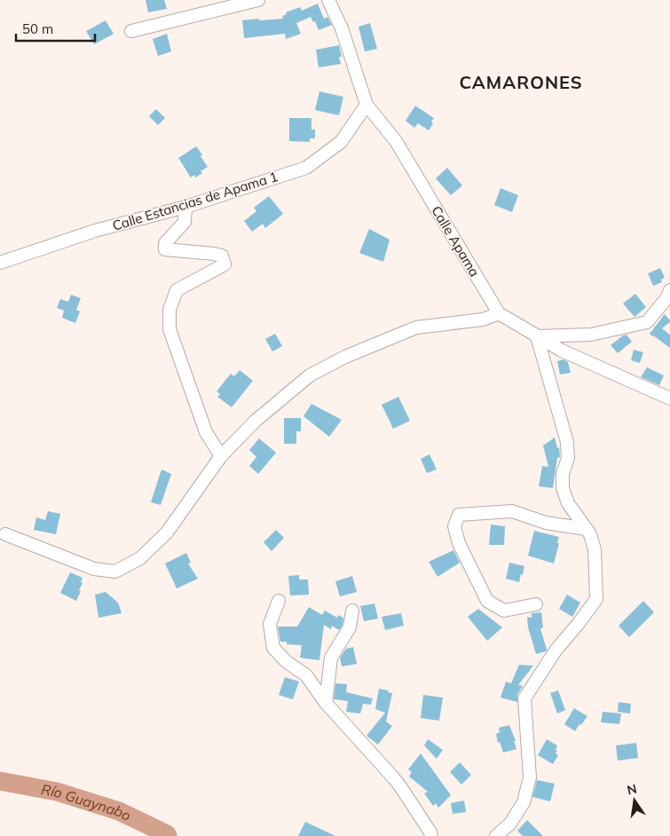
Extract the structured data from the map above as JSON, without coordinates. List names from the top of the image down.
{
  "streets": {
    "street": ["Calle Estancias de Apama 1", "Calle Apama"]
  },
  "crossings": [
    ["Calle Estancias de Apama 1", "Calle Apama"]
  ],
  "districts": ["CAMARONES"],
  "water": ["Río Guaynabo"],
  "scale_bar": "50 m",
  "north": "top"
}
